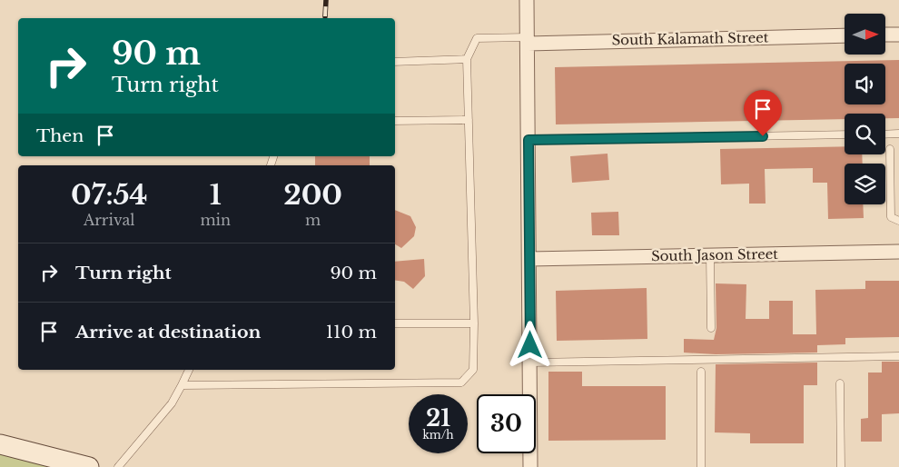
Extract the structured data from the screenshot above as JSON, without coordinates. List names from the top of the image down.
{
  "streets": {
    "street": ["South Kalamath Street", "South Jason Street"]
  },
  "north": "right",
  "page": {
    "turn": ["90 m", "Turn right"],
    "then": "Then",
    "eta": [
      "07:54",
      "Arrival",
      "1",
      "min",
      "200",
      "m"
    ],
    "list": [
      {
        "name": "Turn right",
        "value": "90 m"
      },
      {
        "name": "Arrive at destination",
        "value": "110 m"
      }
    ],
    "speed": "21 km/h",
    "limit": "30"
  }
}
